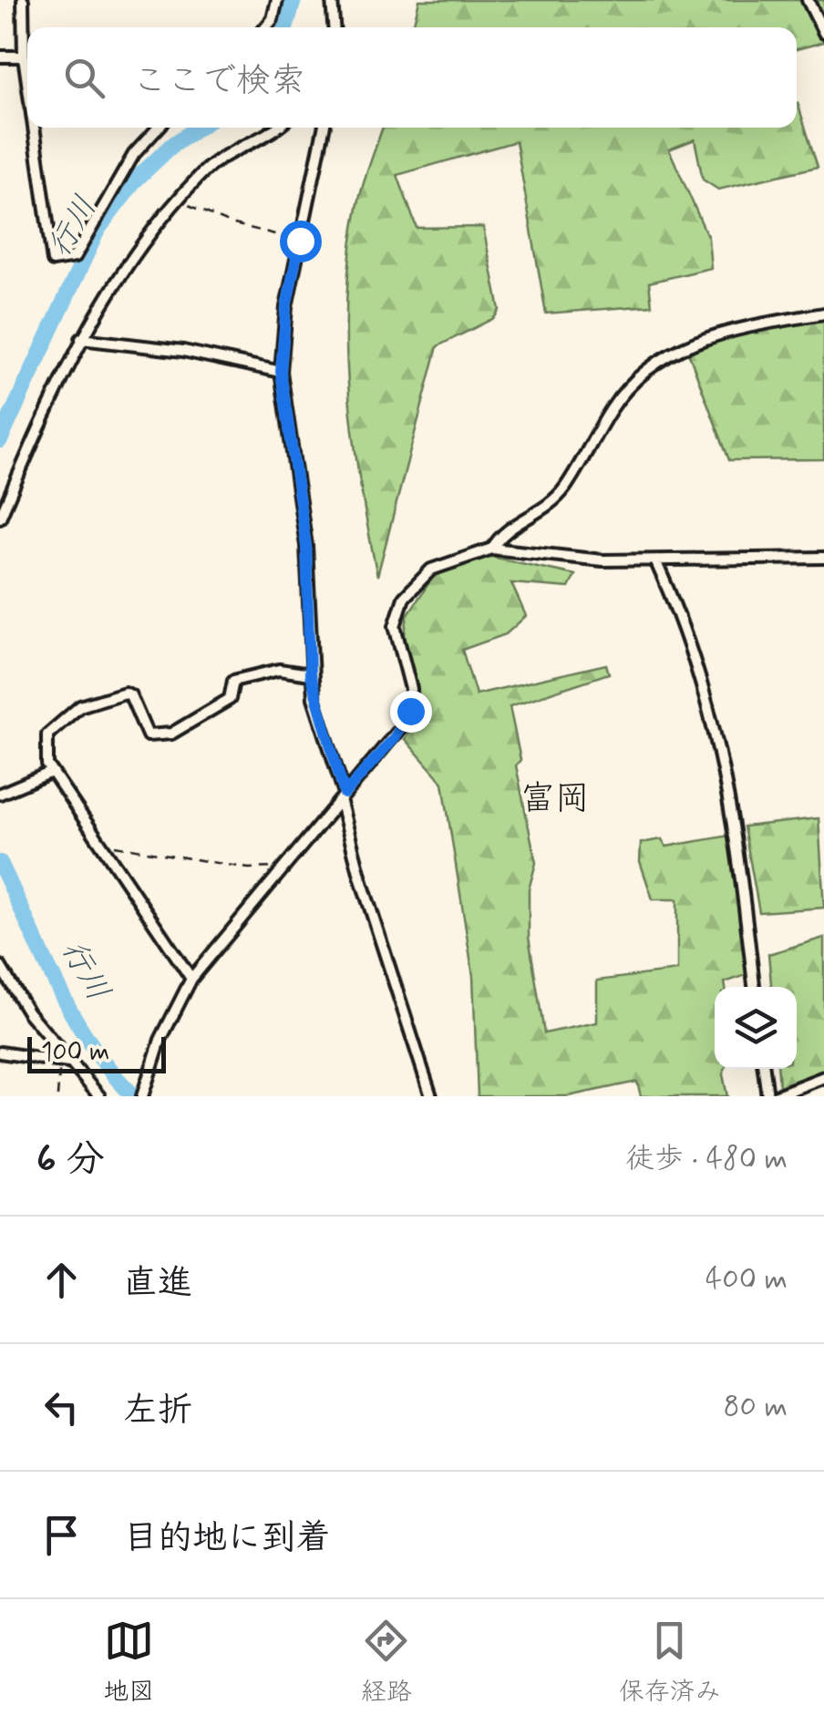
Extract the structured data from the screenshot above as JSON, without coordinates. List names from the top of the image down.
{
  "districts": ["富岡"],
  "water": ["行川"],
  "scale_bar": "100 m",
  "page": {
    "search": "ここで検索",
    "scale": "100 m",
    "heading": ["6 分", "徒歩 · 480 m"],
    "list": [
      ["直進", "400 m"],
      ["左折", "80 m"],
      "目的地に到着"
    ],
    "nav": ["地図", "経路", "保存済み"]
  }
}
